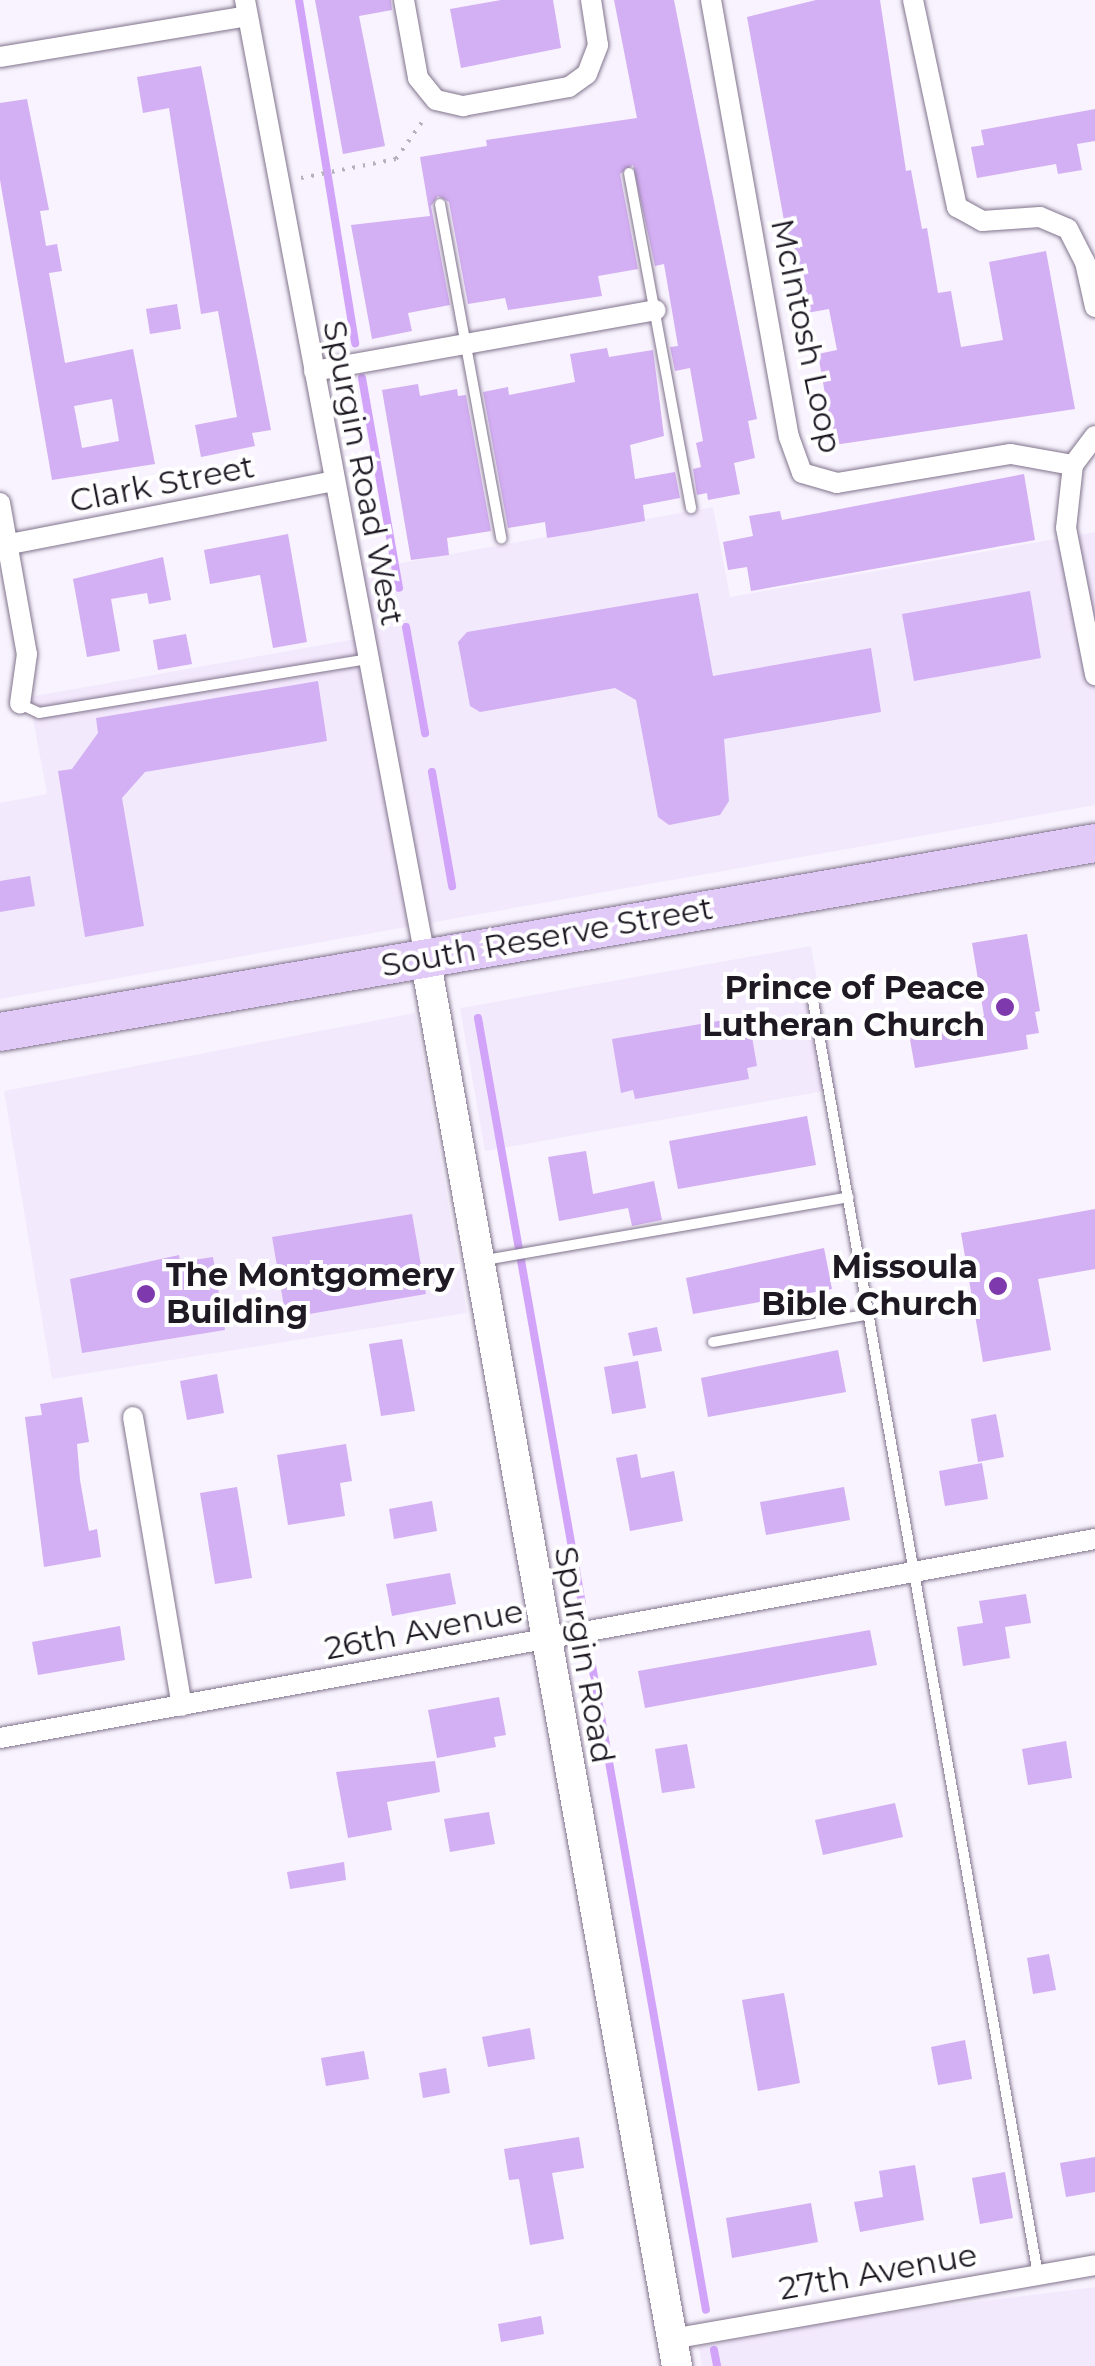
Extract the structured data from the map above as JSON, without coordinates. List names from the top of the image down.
{
  "streets": {
    "highway": ["South Reserve Street"],
    "street": [
      "McIntosh Loop",
      "Spurgin Road West",
      "Clark Street",
      "26th Avenue",
      "Spurgin Road",
      "27th Avenue"
    ]
  },
  "crossings": [
    ["Spurgin Road West", "Clark Street"],
    ["Spurgin Road West", "South Reserve Street"],
    ["Spurgin Road West", "Spurgin Road"],
    ["South Reserve Street", "Spurgin Road"],
    ["26th Avenue", "Spurgin Road"],
    ["Spurgin Road", "27th Avenue"]
  ],
  "places": ["Prince of Peace Lutheran Church", "Missoula Bible Church", "The Montgomery Building"]
}
